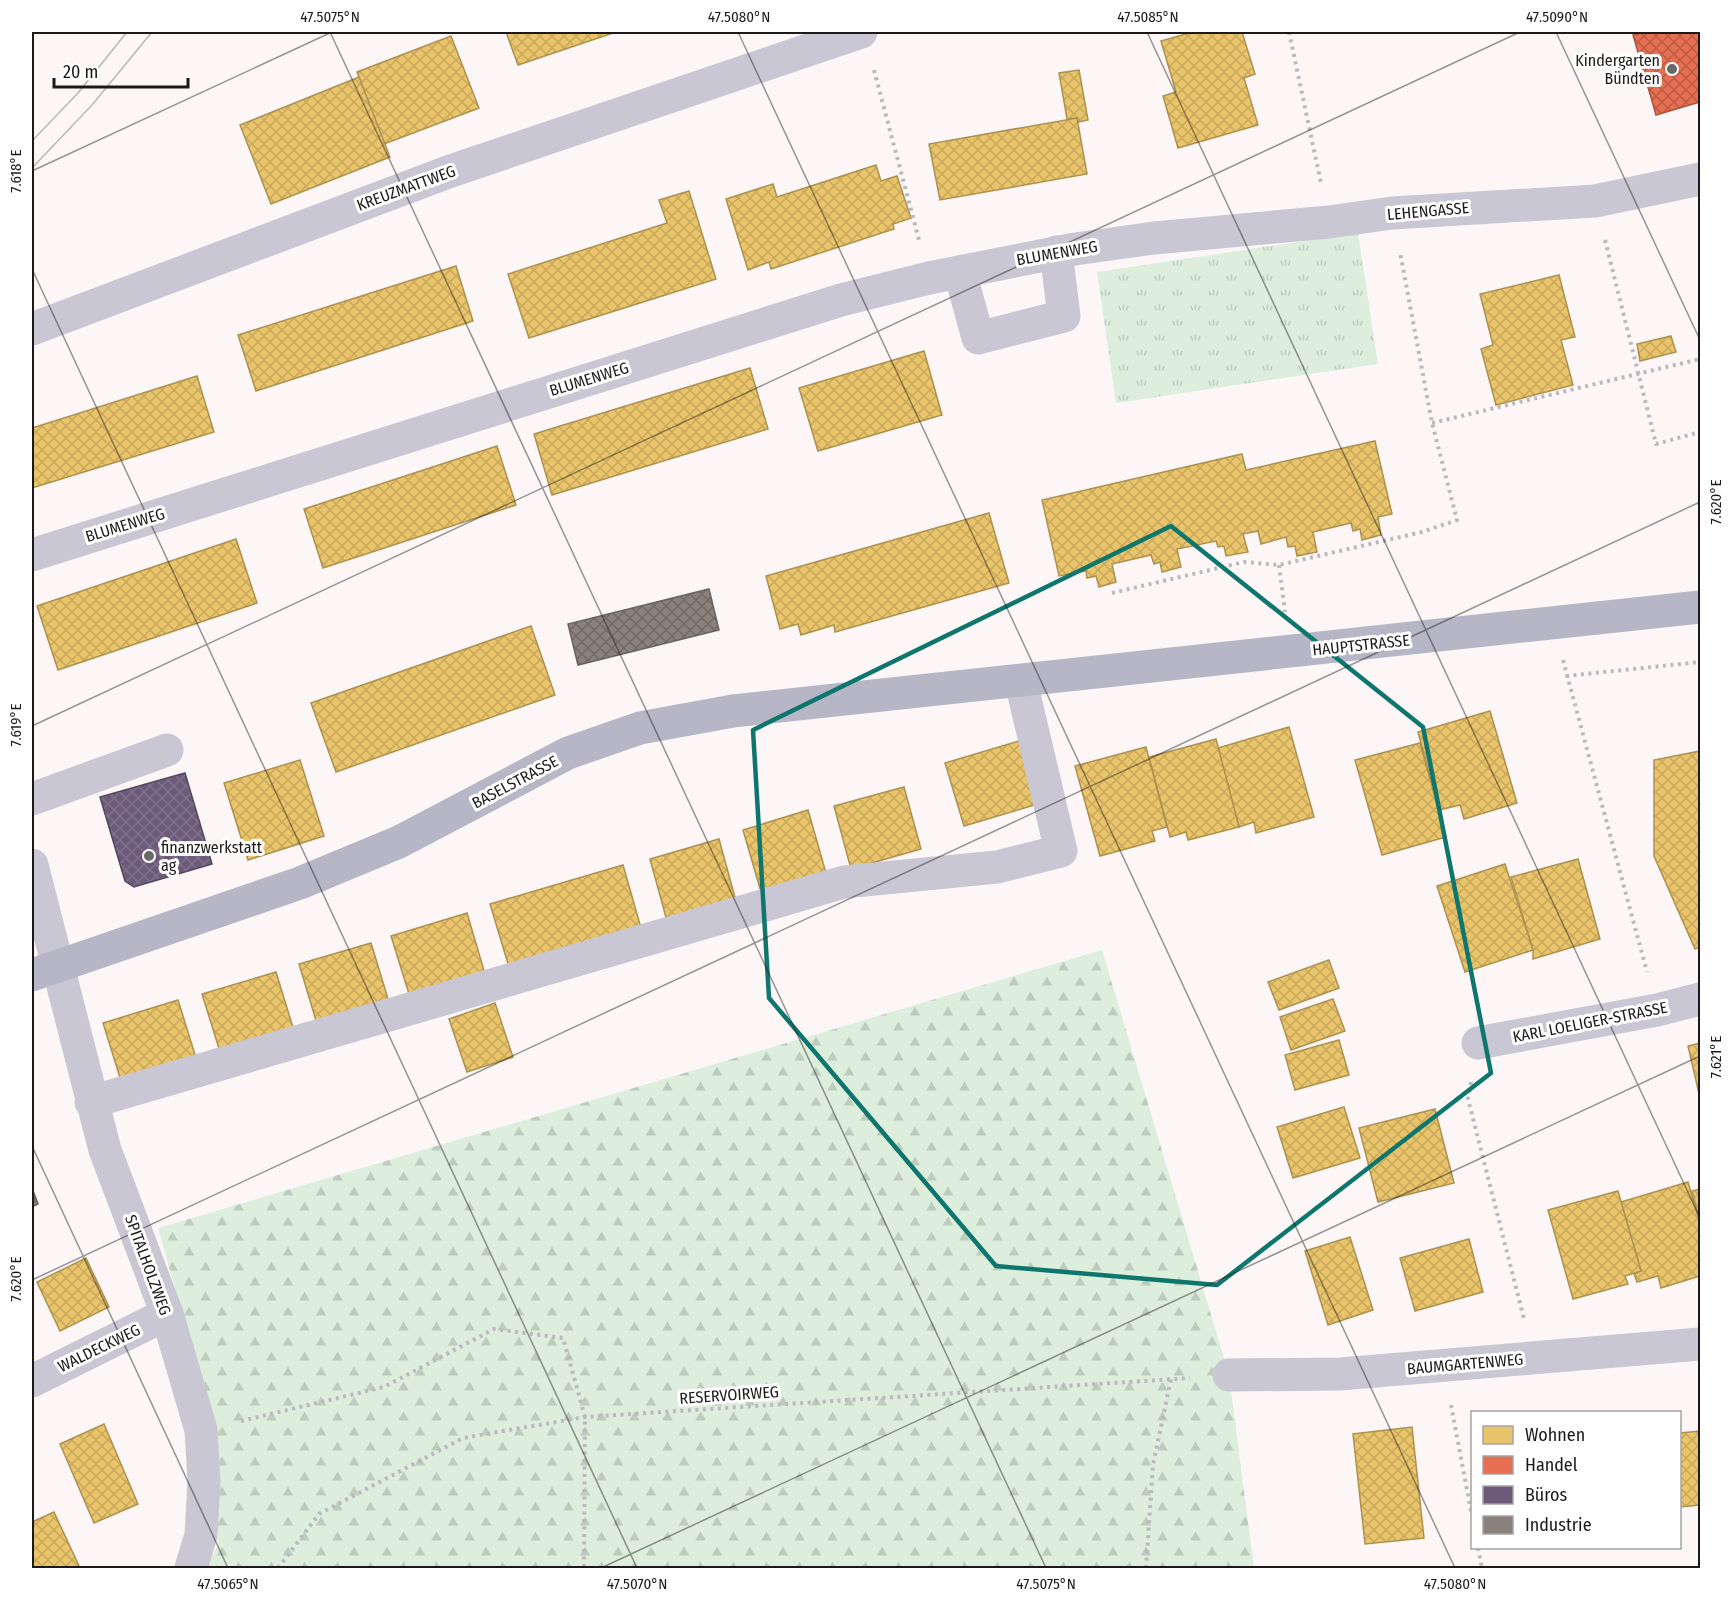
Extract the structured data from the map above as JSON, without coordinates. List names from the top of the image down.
{
  "streets": {
    "main road": ["HAUPTSTRASSE", "BASELSTRASSE"],
    "street": [
      "KREUZMATTWEG",
      "LEHENGASSE",
      "BLUMENWEG",
      "KARL LOELIGER-STRASSE",
      "SPITALHOLZWEG",
      "WALDECKWEG",
      "BAUMGARTENWEG"
    ],
    "path": ["RESERVOIRWEG"]
  },
  "crossings": [
    ["LEHENGASSE", "BLUMENWEG"],
    ["HAUPTSTRASSE", "BASELSTRASSE"],
    ["BASELSTRASSE", "SPITALHOLZWEG"],
    ["SPITALHOLZWEG", "WALDECKWEG"],
    ["BAUMGARTENWEG", "RESERVOIRWEG"]
  ],
  "places": ["Kindergarten Bündten", "finanzwerkstatt ag"],
  "legend": [
    "Wohnen",
    "Handel",
    "Büros",
    "Industrie"
  ],
  "scale_bar": "20 m",
  "coordinates": [
    "47.5075°N",
    "47.5080°N",
    "47.5085°N",
    "47.5090°N",
    "7.618°E",
    "7.620°E",
    "7.619°E",
    "7.621°E",
    "47.5065°N",
    "47.5070°N"
  ]
}
